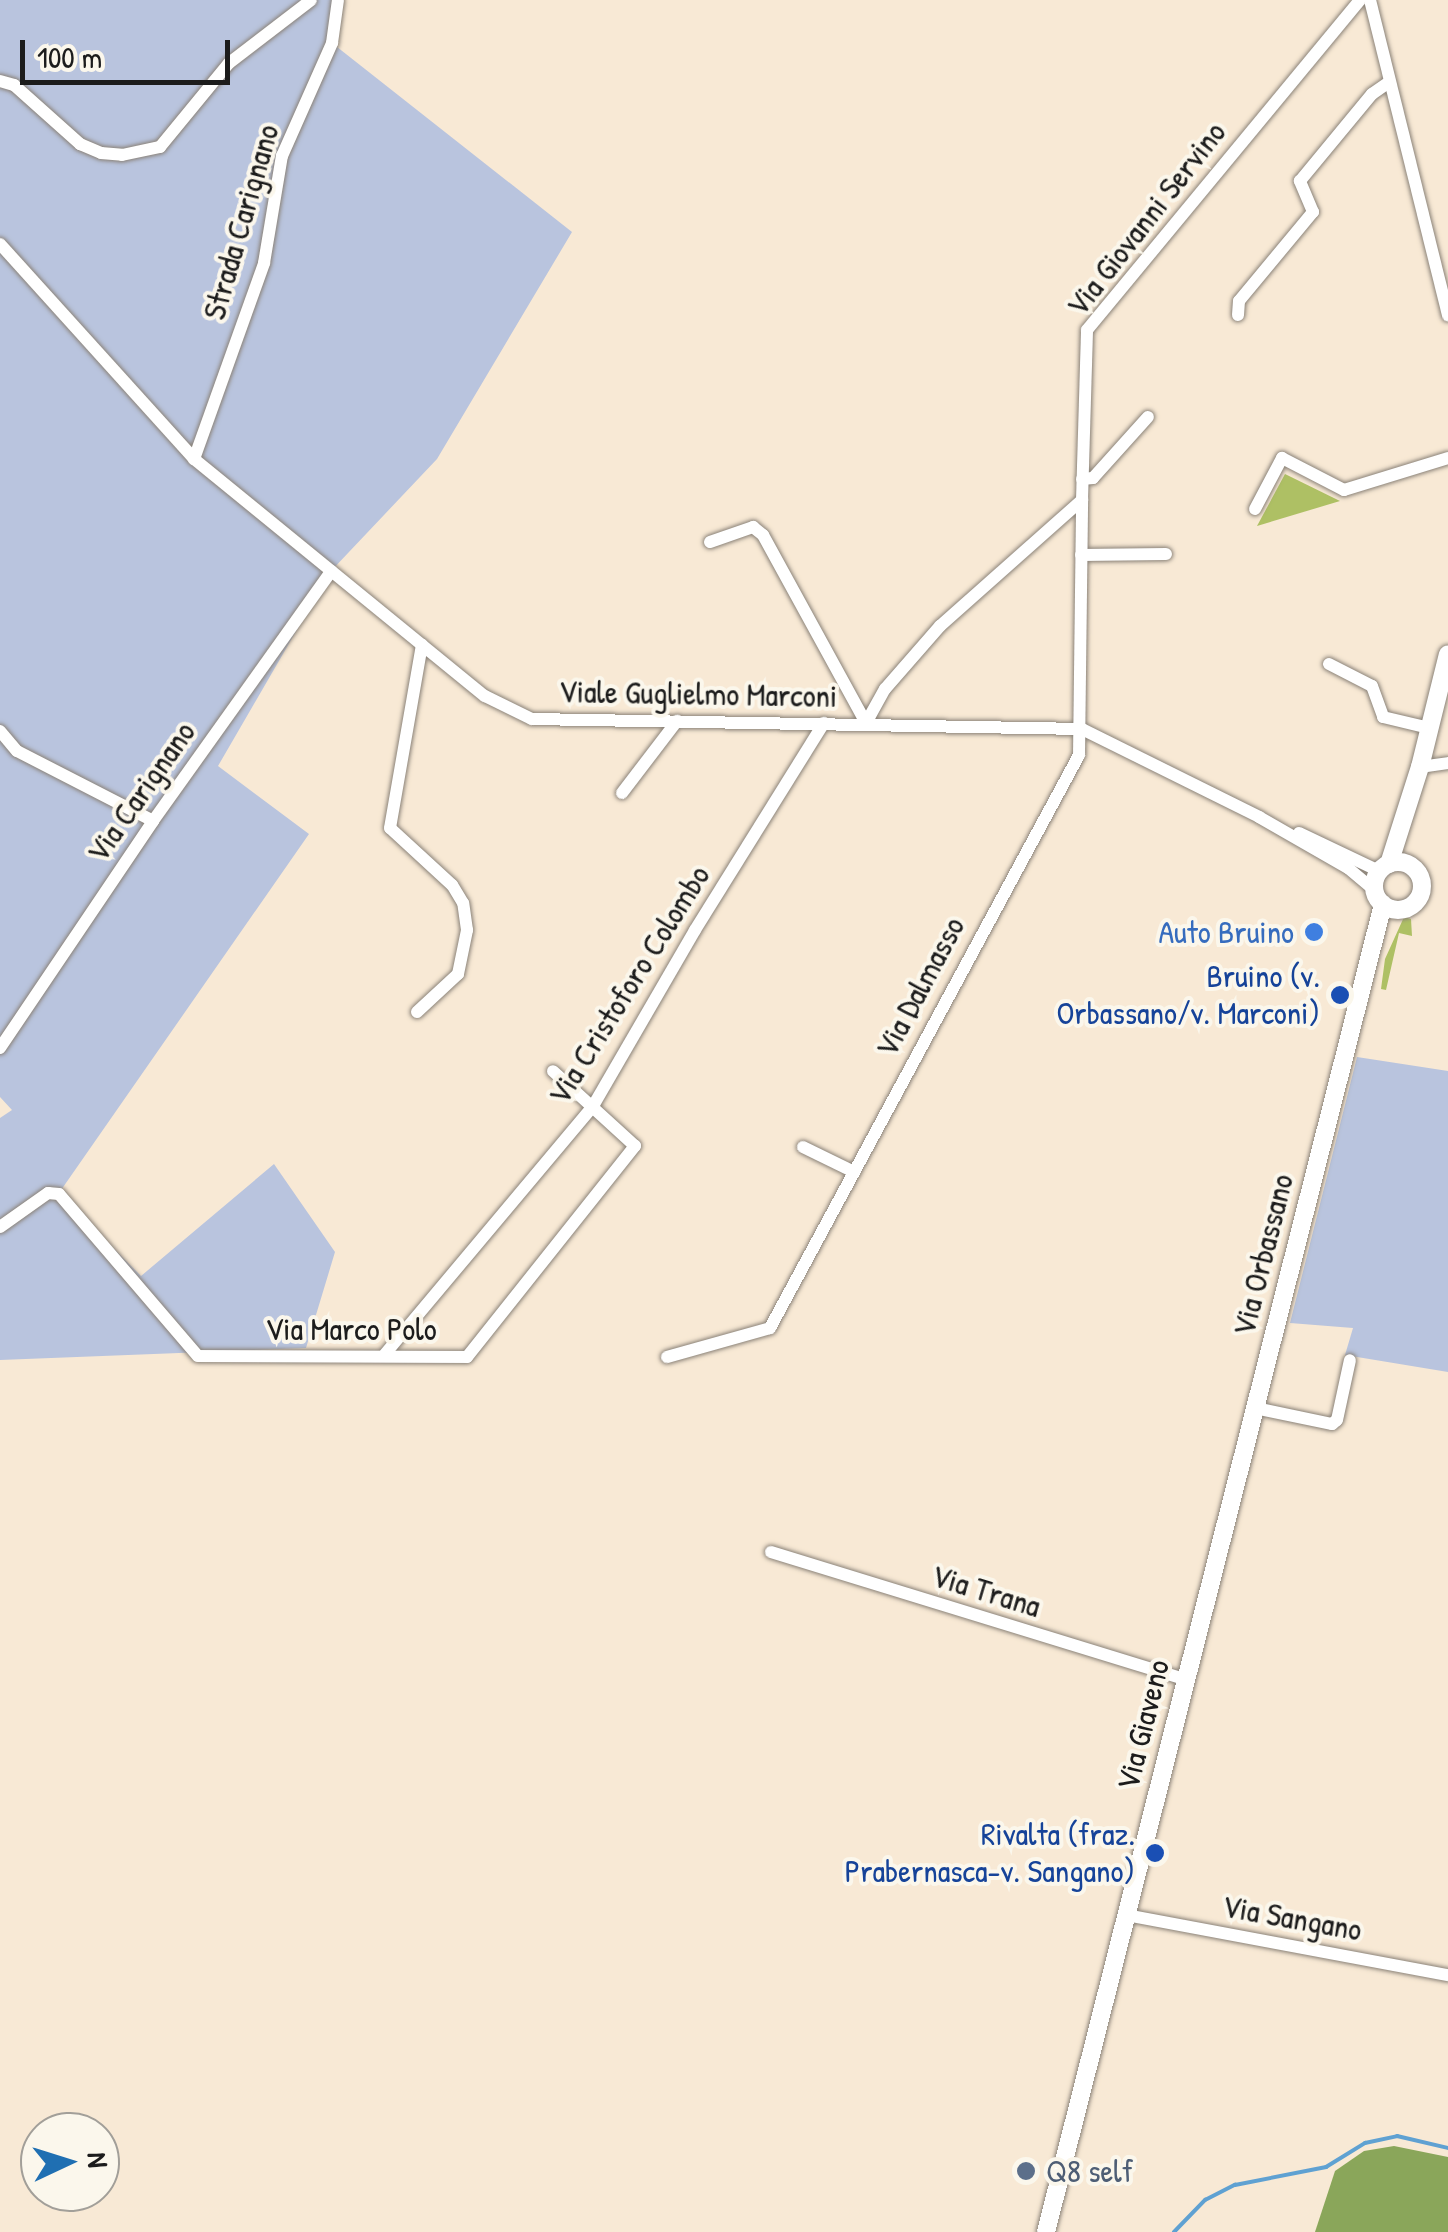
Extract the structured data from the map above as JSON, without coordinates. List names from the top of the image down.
{
  "streets": {
    "main road": ["Via Orbassano", "Via Giaveno"],
    "street": [
      "Via Giovanni Servino",
      "Strada Carignano",
      "Viale Guglielmo Marconi",
      "Via Carignano",
      "Via Cristoforo Colombo",
      "Via Dalmasso",
      "Via Marco Polo",
      "Via Trana",
      "Via Sangano"
    ]
  },
  "crossings": [
    ["Via Giovanni Servino", "Via Dalmasso"],
    ["Strada Carignano", "Viale Guglielmo Marconi"],
    ["Viale Guglielmo Marconi", "Via Carignano"],
    ["Viale Guglielmo Marconi", "Via Cristoforo Colombo"],
    ["Viale Guglielmo Marconi", "Via Dalmasso"],
    ["Viale Guglielmo Marconi", "Via Orbassano"],
    ["Via Cristoforo Colombo", "Via Marco Polo"],
    ["Via Orbassano", "Via Giaveno"],
    ["Via Trana", "Via Giaveno"],
    ["Via Giaveno", "Via Sangano"]
  ],
  "places": [
    "Auto Bruino",
    "Bruino (v. Orbassano/v. Marconi)",
    "Rivalta (fraz. Prabernasca-v. Sangano)",
    "Q8 self"
  ],
  "scale_bar": "100 m",
  "north": "right"
}
